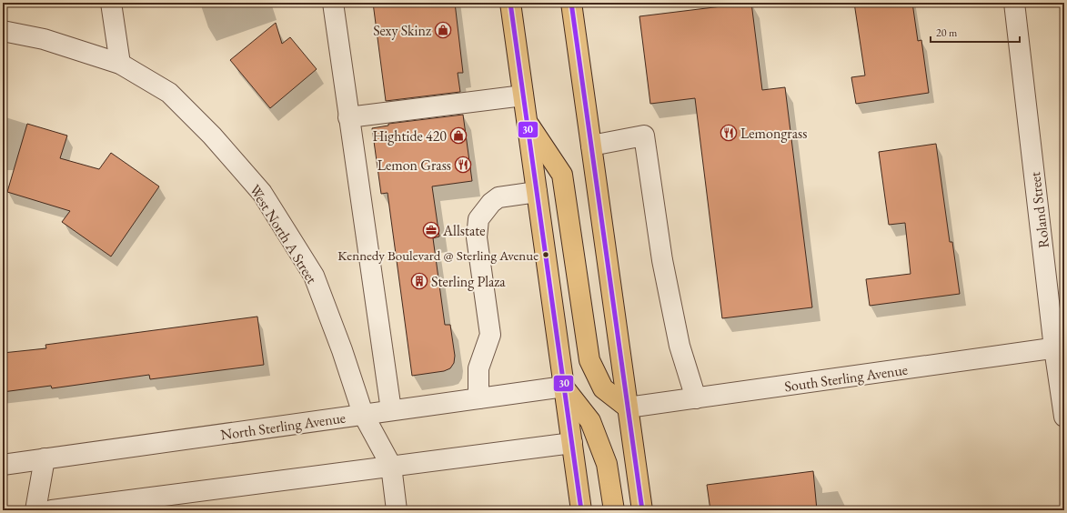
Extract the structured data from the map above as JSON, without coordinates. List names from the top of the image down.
{
  "streets": {
    "street": [
      "Roland Street",
      "West North A Street",
      "South Sterling Avenue",
      "North Sterling Avenue"
    ]
  },
  "crossings": [
    ["Roland Street", "South Sterling Avenue"],
    ["West North A Street", "North Sterling Avenue"]
  ],
  "places": {
    "shop": ["Sexy Skinz", "Hightide 420"],
    "restaurant": ["Lemongrass", "Lemon Grass"],
    "office": ["Allstate"],
    "other": ["Kennedy Boulevard @ Sterling Avenue"],
    "building": ["Sterling Plaza"]
  },
  "lines": ["transit line 30"],
  "scale_bar": "20 m"
}
